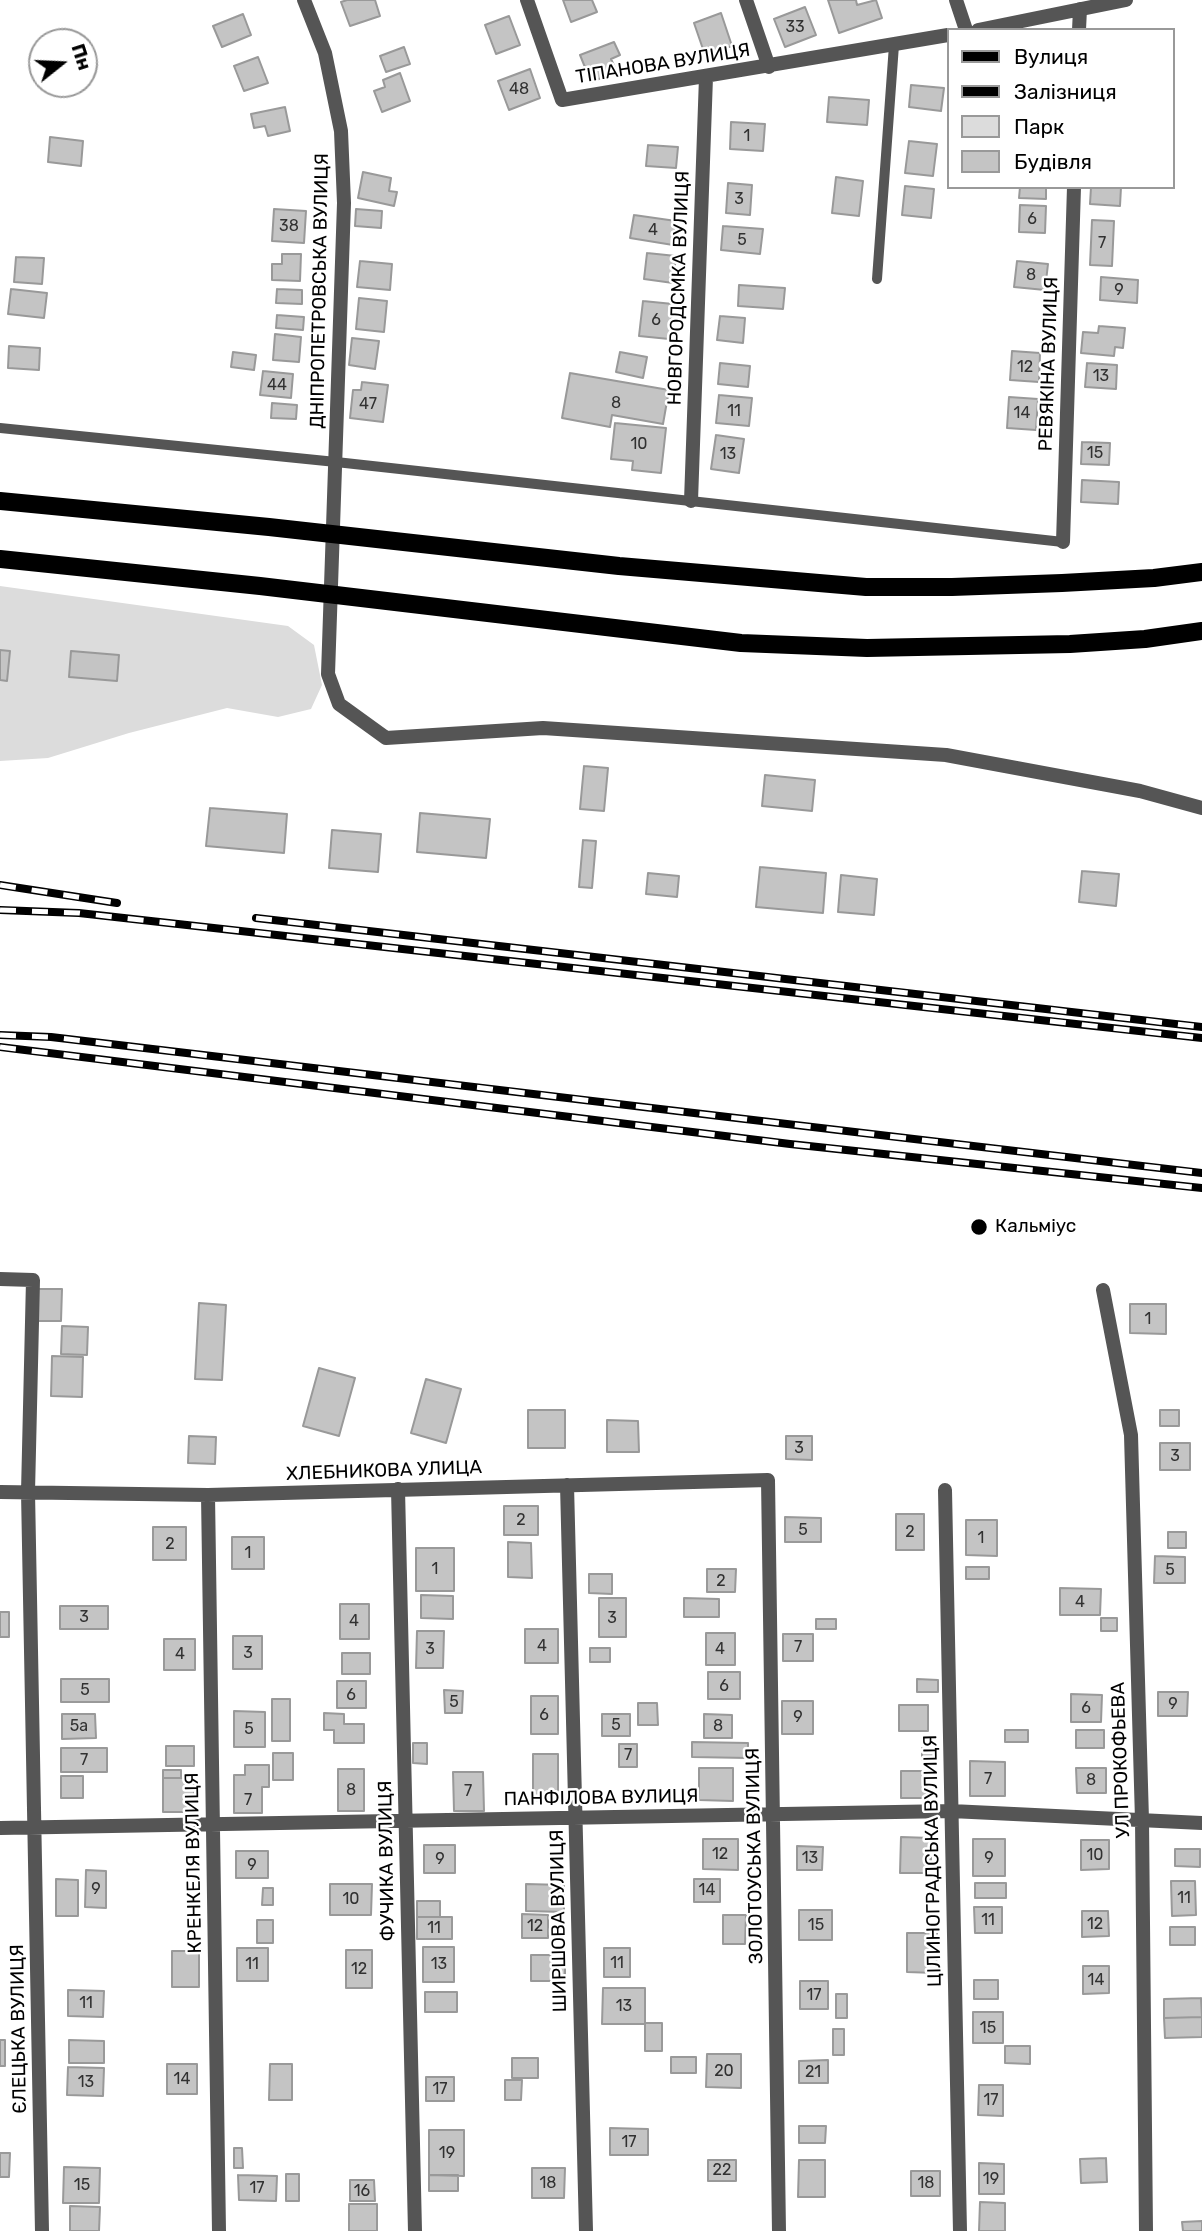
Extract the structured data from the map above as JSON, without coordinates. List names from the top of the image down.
{
  "streets": {
    "street": [
      "ТІПАНОВА ВУЛИЦЯ",
      "НОВГОРОДСMКА ВУЛИЦЯ",
      "ДНІПРОПЕТРОВСЬКА ВУЛИЦЯ",
      "РЕВЯКIНА ВУЛИЦЯ",
      "ХЛЕБНИКОВА УЛИЦА",
      "УЛ ПРОКОФЬЕВА",
      "ПАНФІЛОВА ВУЛИЦЯ",
      "ЗОЛОТОУСЬКА ВУЛИЦЯ",
      "ФУЧИКА ВУЛИЦЯ",
      "ЦІЛИНОГРАДСЬКА ВУЛИЦЯ",
      "КРЕНКЕЛЯ ВУЛИЦЯ",
      "ШИРШОВА ВУЛИЦЯ",
      "ЄЛЕЦЬКА ВУЛИЦЯ"
    ]
  },
  "crossings": [
    ["ТІПАНОВА ВУЛИЦЯ", "НОВГОРОДСMКА ВУЛИЦЯ"],
    ["ХЛЕБНИКОВА УЛИЦА", "ЗОЛОТОУСЬКА ВУЛИЦЯ"],
    ["ХЛЕБНИКОВА УЛИЦА", "ФУЧИКА ВУЛИЦЯ"],
    ["ХЛЕБНИКОВА УЛИЦА", "КРЕНКЕЛЯ ВУЛИЦЯ"],
    ["ХЛЕБНИКОВА УЛИЦА", "ШИРШОВА ВУЛИЦЯ"],
    ["ХЛЕБНИКОВА УЛИЦА", "ЄЛЕЦЬКА ВУЛИЦЯ"],
    ["УЛ ПРОКОФЬЕВА", "ПАНФІЛОВА ВУЛИЦЯ"],
    ["ПАНФІЛОВА ВУЛИЦЯ", "ЗОЛОТОУСЬКА ВУЛИЦЯ"],
    ["ПАНФІЛОВА ВУЛИЦЯ", "ФУЧИКА ВУЛИЦЯ"],
    ["ПАНФІЛОВА ВУЛИЦЯ", "ЦІЛИНОГРАДСЬКА ВУЛИЦЯ"],
    ["ПАНФІЛОВА ВУЛИЦЯ", "КРЕНКЕЛЯ ВУЛИЦЯ"],
    ["ПАНФІЛОВА ВУЛИЦЯ", "ШИРШОВА ВУЛИЦЯ"],
    ["ПАНФІЛОВА ВУЛИЦЯ", "ЄЛЕЦЬКА ВУЛИЦЯ"]
  ],
  "places": ["Кальміус"],
  "house_numbers": [
    "33",
    "48",
    "1",
    "3",
    "6",
    "38",
    "4",
    "5",
    "7",
    "8",
    "9",
    "6",
    "12",
    "13",
    "44",
    "8",
    "47",
    "11",
    "14",
    "10",
    "15",
    "13",
    "1",
    "3",
    "3",
    "2",
    "5",
    "2",
    "1",
    "2",
    "1",
    "1",
    "5",
    "2",
    "4",
    "3",
    "3",
    "4",
    "4",
    "7",
    "3",
    "4",
    "3",
    "4",
    "6",
    "5",
    "6",
    "5",
    "9",
    "6",
    "6",
    "9",
    "5",
    "5а",
    "8",
    "5",
    "7",
    "7",
    "7",
    "8",
    "8",
    "7",
    "7",
    "12",
    "10",
    "13",
    "9",
    "9",
    "9",
    "9",
    "14",
    "11",
    "10",
    "11",
    "12",
    "15",
    "12",
    "11",
    "11",
    "11",
    "13",
    "12",
    "14",
    "17",
    "11",
    "13",
    "15",
    "20",
    "21",
    "14",
    "13",
    "17",
    "17",
    "17",
    "19",
    "22",
    "19",
    "18",
    "18",
    "15",
    "17",
    "16"
  ],
  "legend": [
    "Вулиця",
    "Залізниця",
    "Парк",
    "Будівля"
  ],
  "north": "right"
}
